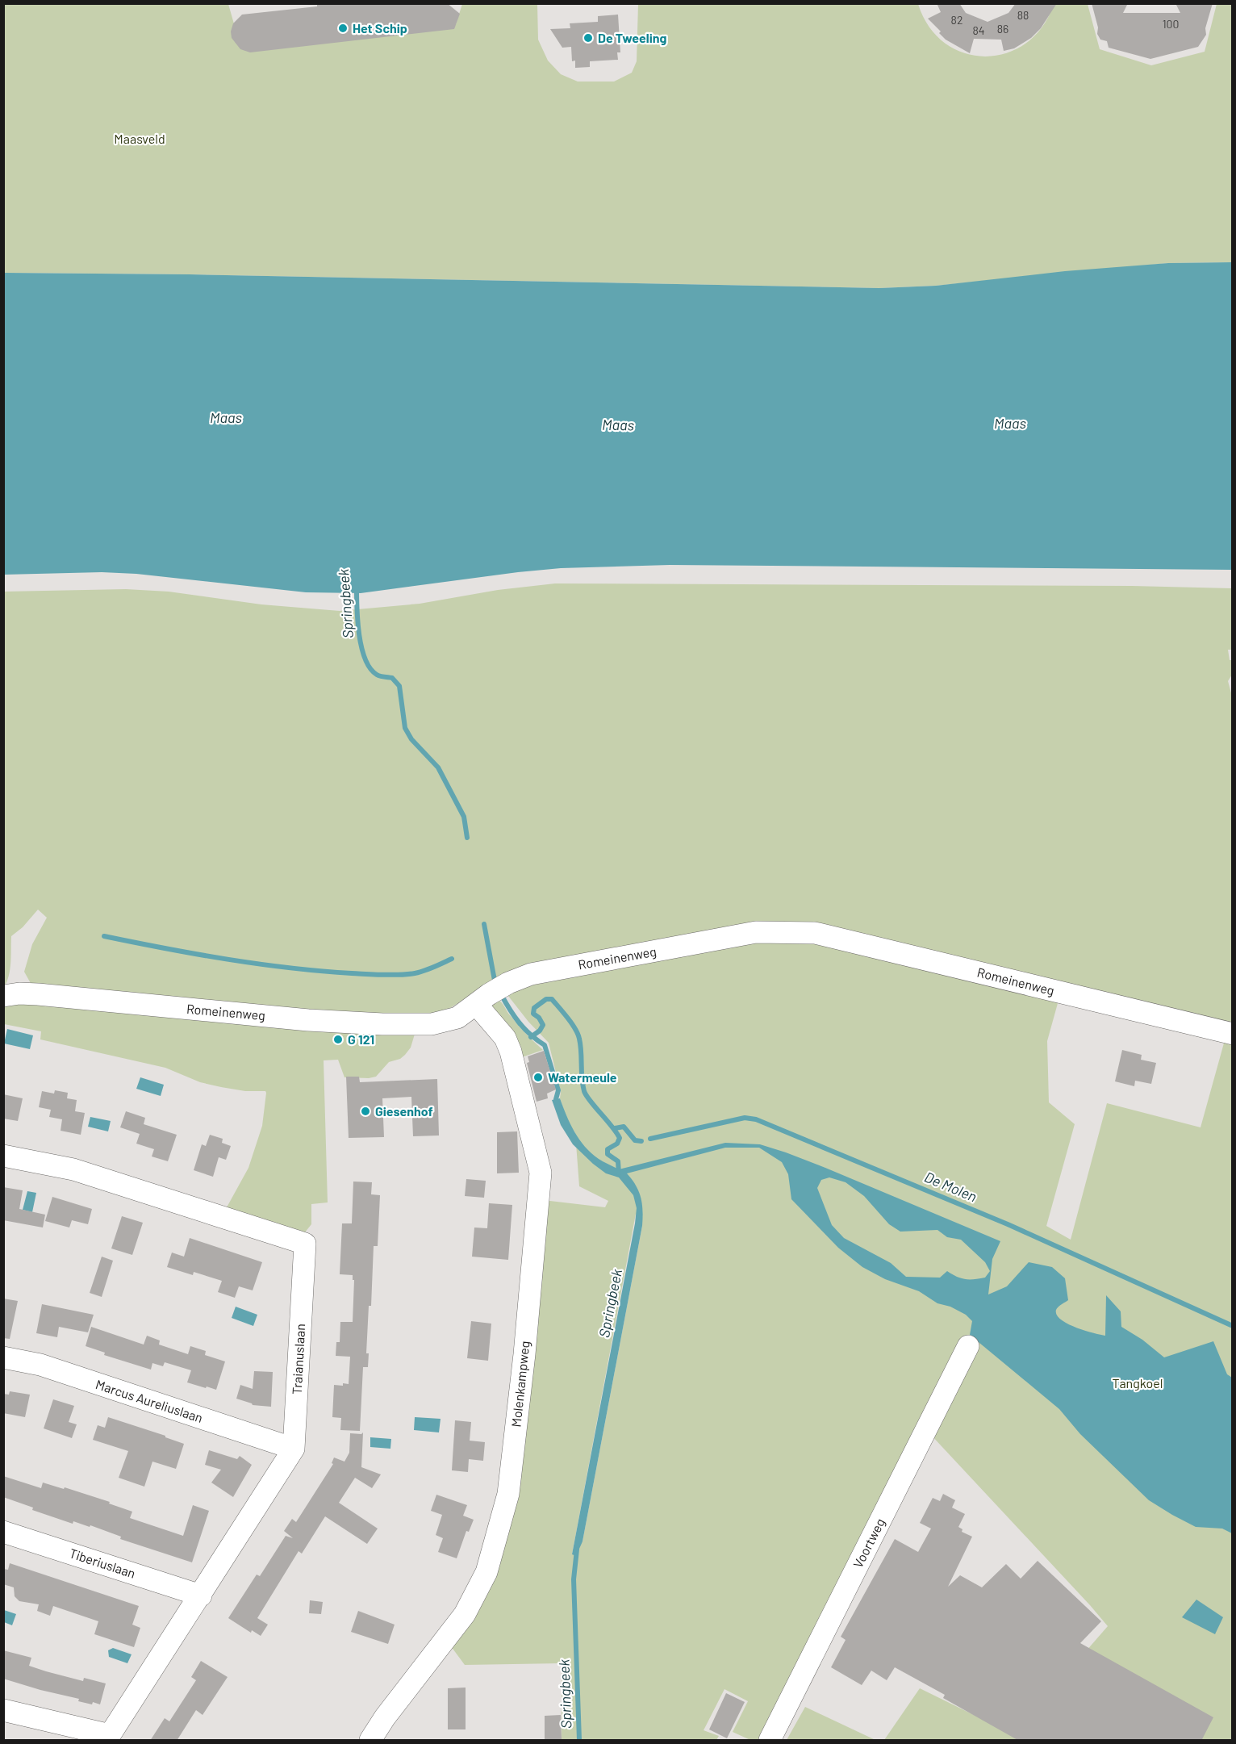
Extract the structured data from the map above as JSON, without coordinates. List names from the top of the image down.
{
  "streets": {
    "street": [
      "Romeinenweg",
      "Traianuslaan",
      "Molenkampweg",
      "Marcus Aureliuslaan",
      "Voortweg",
      "Tiberiuslaan"
    ]
  },
  "crossings": [
    ["Romeinenweg", "Molenkampweg"],
    ["Traianuslaan", "Marcus Aureliuslaan"],
    ["Traianuslaan", "Tiberiuslaan"]
  ],
  "water": ["Maas", "Springbeek", "De Molen"],
  "parks": ["Maasveld", "Tangkoel"],
  "places": [
    "Het Schip",
    "De Tweeling",
    "G 121",
    "Watermeule",
    "Giesenhof"
  ],
  "house_numbers": [
    "88",
    "82",
    "100",
    "86",
    "84"
  ]
}
